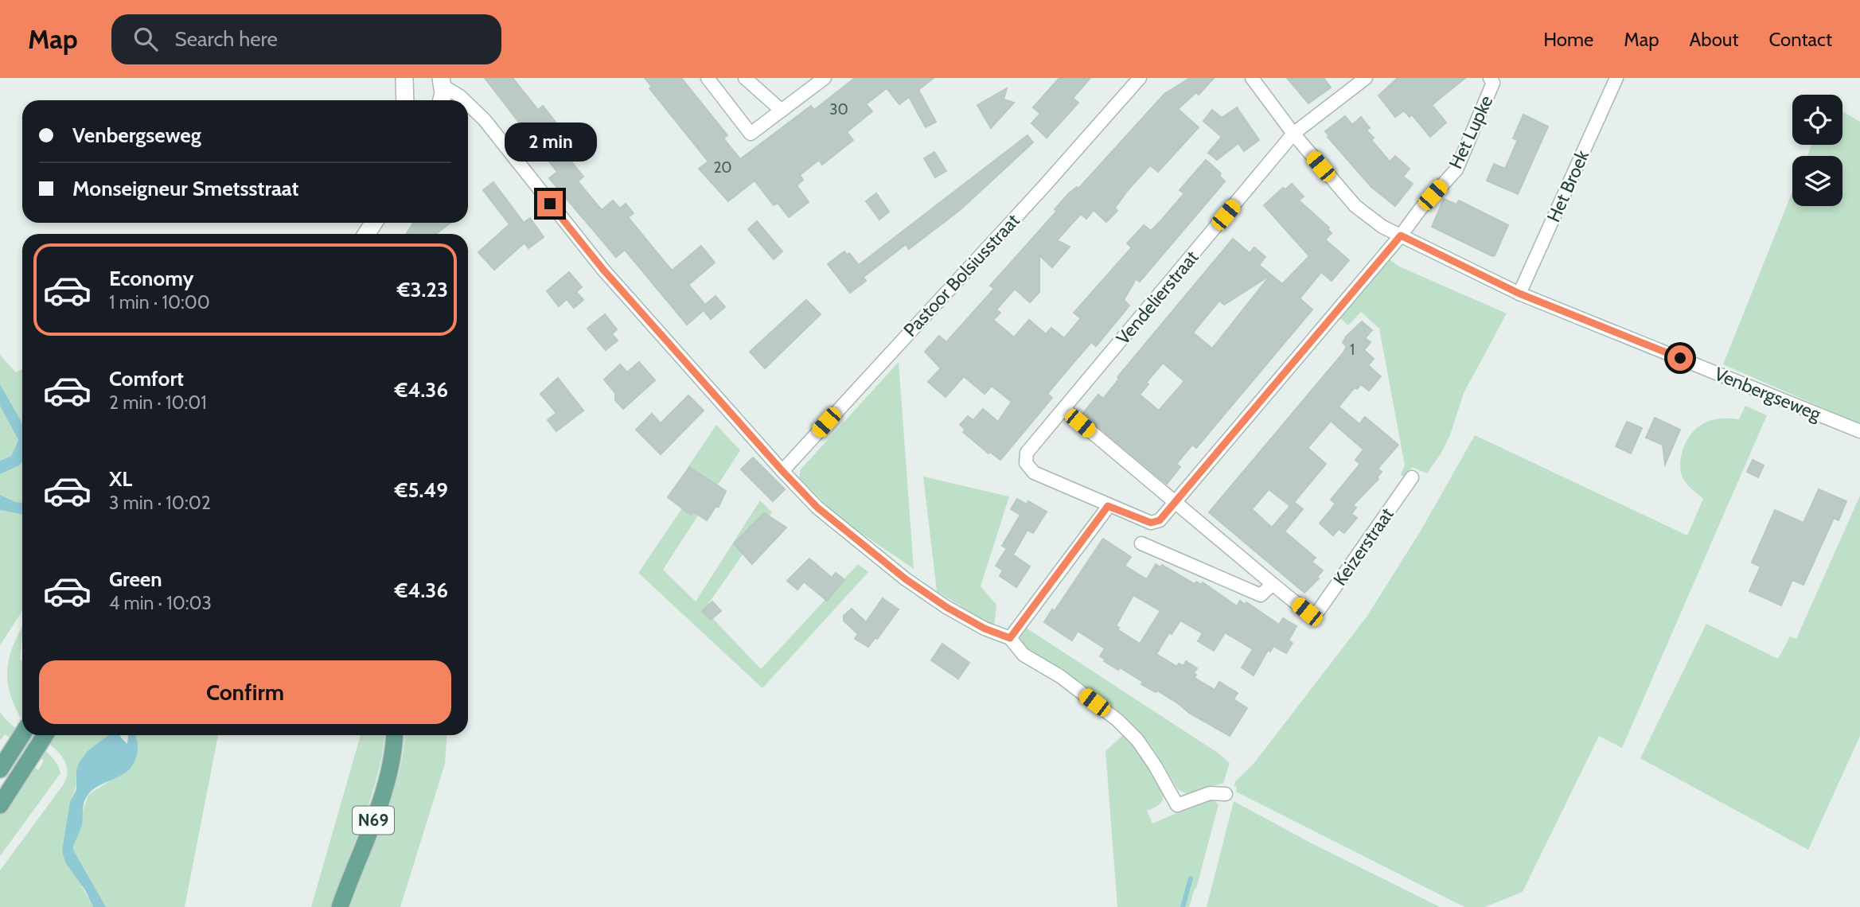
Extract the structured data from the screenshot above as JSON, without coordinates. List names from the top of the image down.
{
  "streets": {
    "main road": ["N69"],
    "street": [
      "Het Lupke",
      "Het Broek",
      "Pastoor Bolsiusstraat",
      "Vendelierstraat",
      "Venbergseweg",
      "Keizerstraat"
    ]
  },
  "crossings": [
    ["Het Lupke", "Venbergseweg"],
    ["Het Broek", "Venbergseweg"],
    ["Vendelierstraat", "Venbergseweg"]
  ],
  "house_numbers": ["30", "20", "1"],
  "page": {
    "header": "Map",
    "search": "Search here",
    "nav": [
      "Home",
      "Map",
      "About",
      "Contact"
    ],
    "banner": ["Venbergseweg", "Monseigneur Smetsstraat"],
    "bubble": "2 min",
    "list": [
      {
        "name": "Economy",
        "note": "1 min · 10:00",
        "value": "€3.23"
      },
      {
        "name": "Comfort",
        "note": "2 min · 10:01",
        "value": "€4.36"
      },
      {
        "name": "XL",
        "note": "3 min · 10:02",
        "value": "€5.49"
      },
      {
        "name": "Green",
        "note": "4 min · 10:03",
        "value": "€4.36"
      }
    ],
    "buttons": "Confirm"
  }
}
